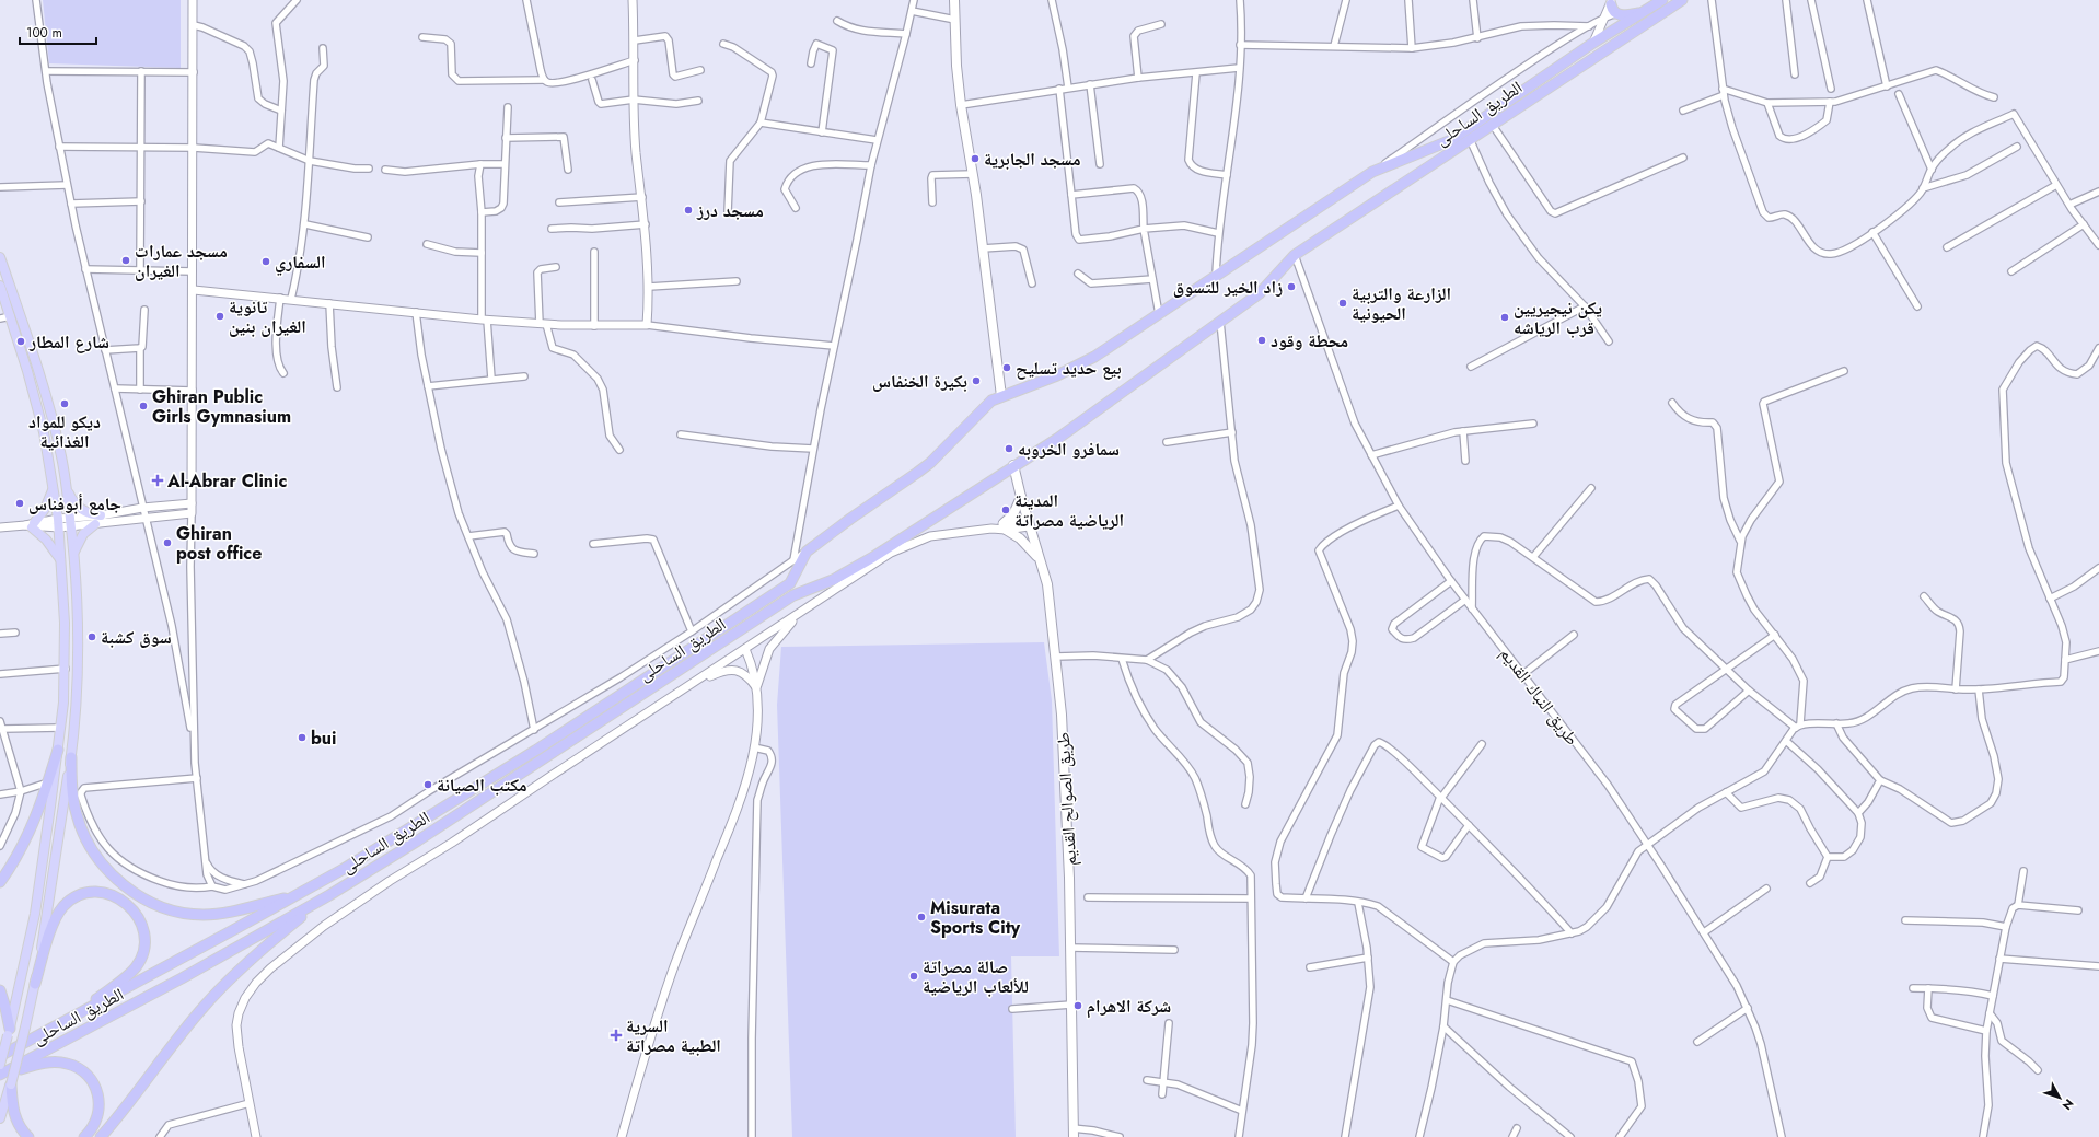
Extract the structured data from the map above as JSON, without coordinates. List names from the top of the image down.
{
  "streets": {
    "highway": ["الطريق الساحلى"],
    "main road": ["طريق الصوالح القديم"],
    "street": ["طريق النباك القديم"]
  },
  "crossings": [
    ["الطريق الساحلى", "طريق النباك القديم"],
    ["الطريق الساحلى", "طريق الصوالح القديم"]
  ],
  "places": {
    "other": [
      "مسجد الجابرية",
      "مسجد درز",
      "مسجد عمارات الغيران",
      "السفاري",
      "زاد الخير للتسوق",
      "الزارعة والتربية الحيونية",
      "تانوية الغيران بنين",
      "يكن نيجيريين قرب الرياشه",
      "محطة وقود",
      "شارع المطار",
      "بيع حديد تسليح",
      "بكيرة الخنفاس",
      "ديكو للمواد الغذائية",
      "Ghiran Public Girls Gymnasium",
      "سمافرو الخروبه",
      "جامع أبوفناس",
      "المدينة الرياضية مصراتة",
      "Ghiran post office",
      "سوق كشبة",
      "bui",
      "مكتب الصيانة",
      "Misurata Sports City",
      "صالة مصراتة للألعاب الرياضية",
      "شركة الاهرام"
    ],
    "health": ["Al-Abrar Clinic", "السرية الطبية مصراتة"]
  },
  "scale_bar": "100 m",
  "north": "bottom right"
}
